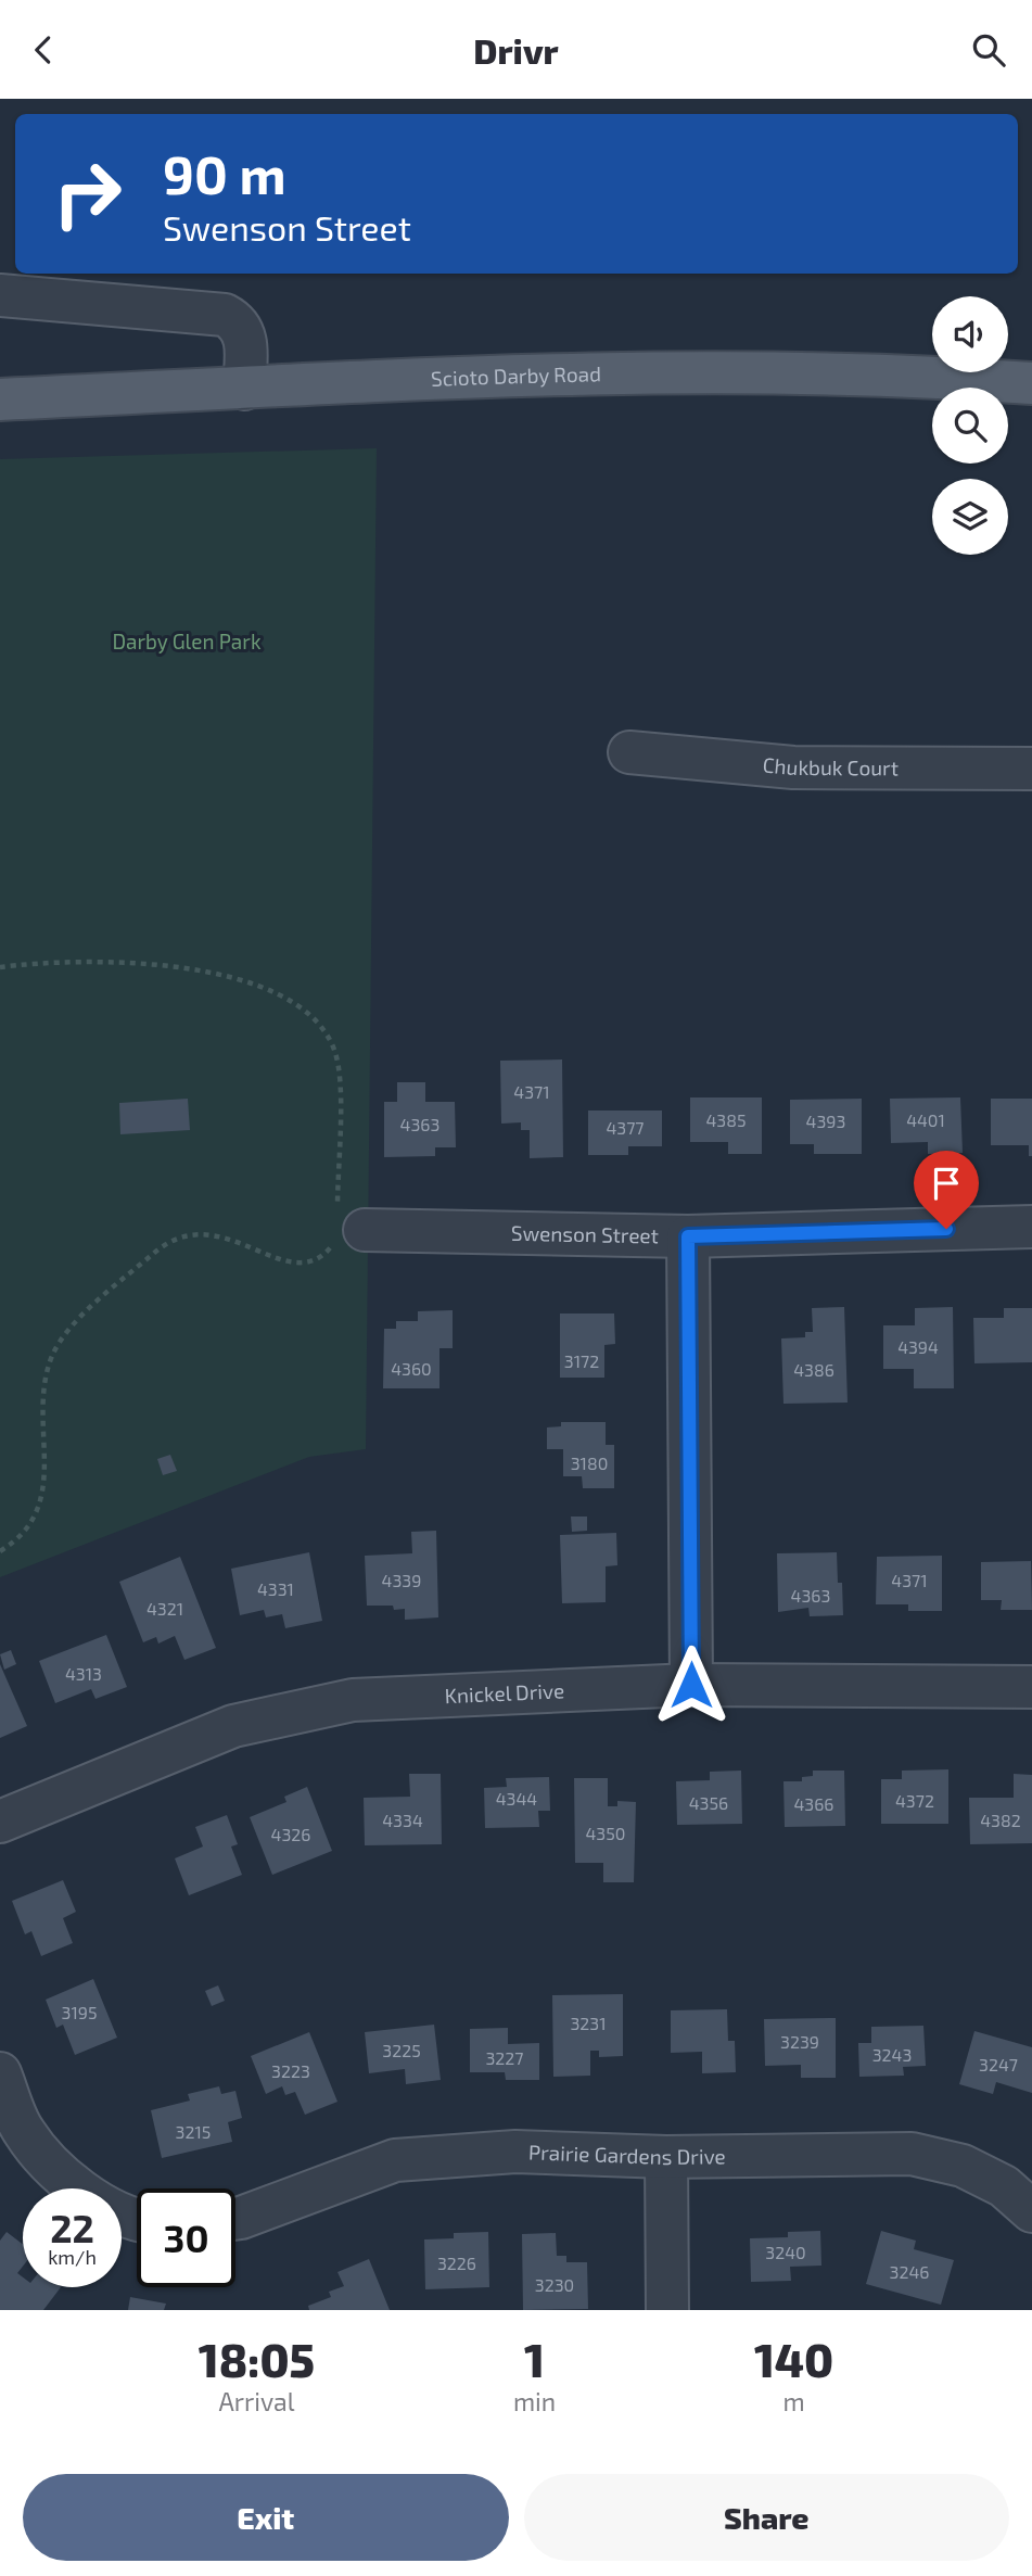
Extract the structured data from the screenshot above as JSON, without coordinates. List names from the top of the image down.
{
  "streets": {
    "main road": ["Scioto Darby Road"],
    "street": [
      "Chukbuk Court",
      "Swenson Street",
      "Knickel Drive",
      "Prairie Gardens Drive"
    ]
  },
  "parks": ["Darby Glen Park"],
  "house_numbers": [
    "4371",
    "4385",
    "4401",
    "4393",
    "4363",
    "4377",
    "4394",
    "3172",
    "4360",
    "4386",
    "3180",
    "4339",
    "4371",
    "4331",
    "4363",
    "4321",
    "4313",
    "4344",
    "4372",
    "4356",
    "4366",
    "4334",
    "4382",
    "4350",
    "4326",
    "3195",
    "3231",
    "3239",
    "3225",
    "3243",
    "3227",
    "3247",
    "3223",
    "3215",
    "3240",
    "3226",
    "3246",
    "3230"
  ],
  "page": {
    "header": "Drivr",
    "turn": ["90 m", "Swenson Street"],
    "speed": "22 km/h",
    "limit": "30",
    "eta": [
      "18:05",
      "Arrival",
      "1",
      "min",
      "140",
      "m"
    ],
    "buttons": ["Exit", "Share"]
  }
}
